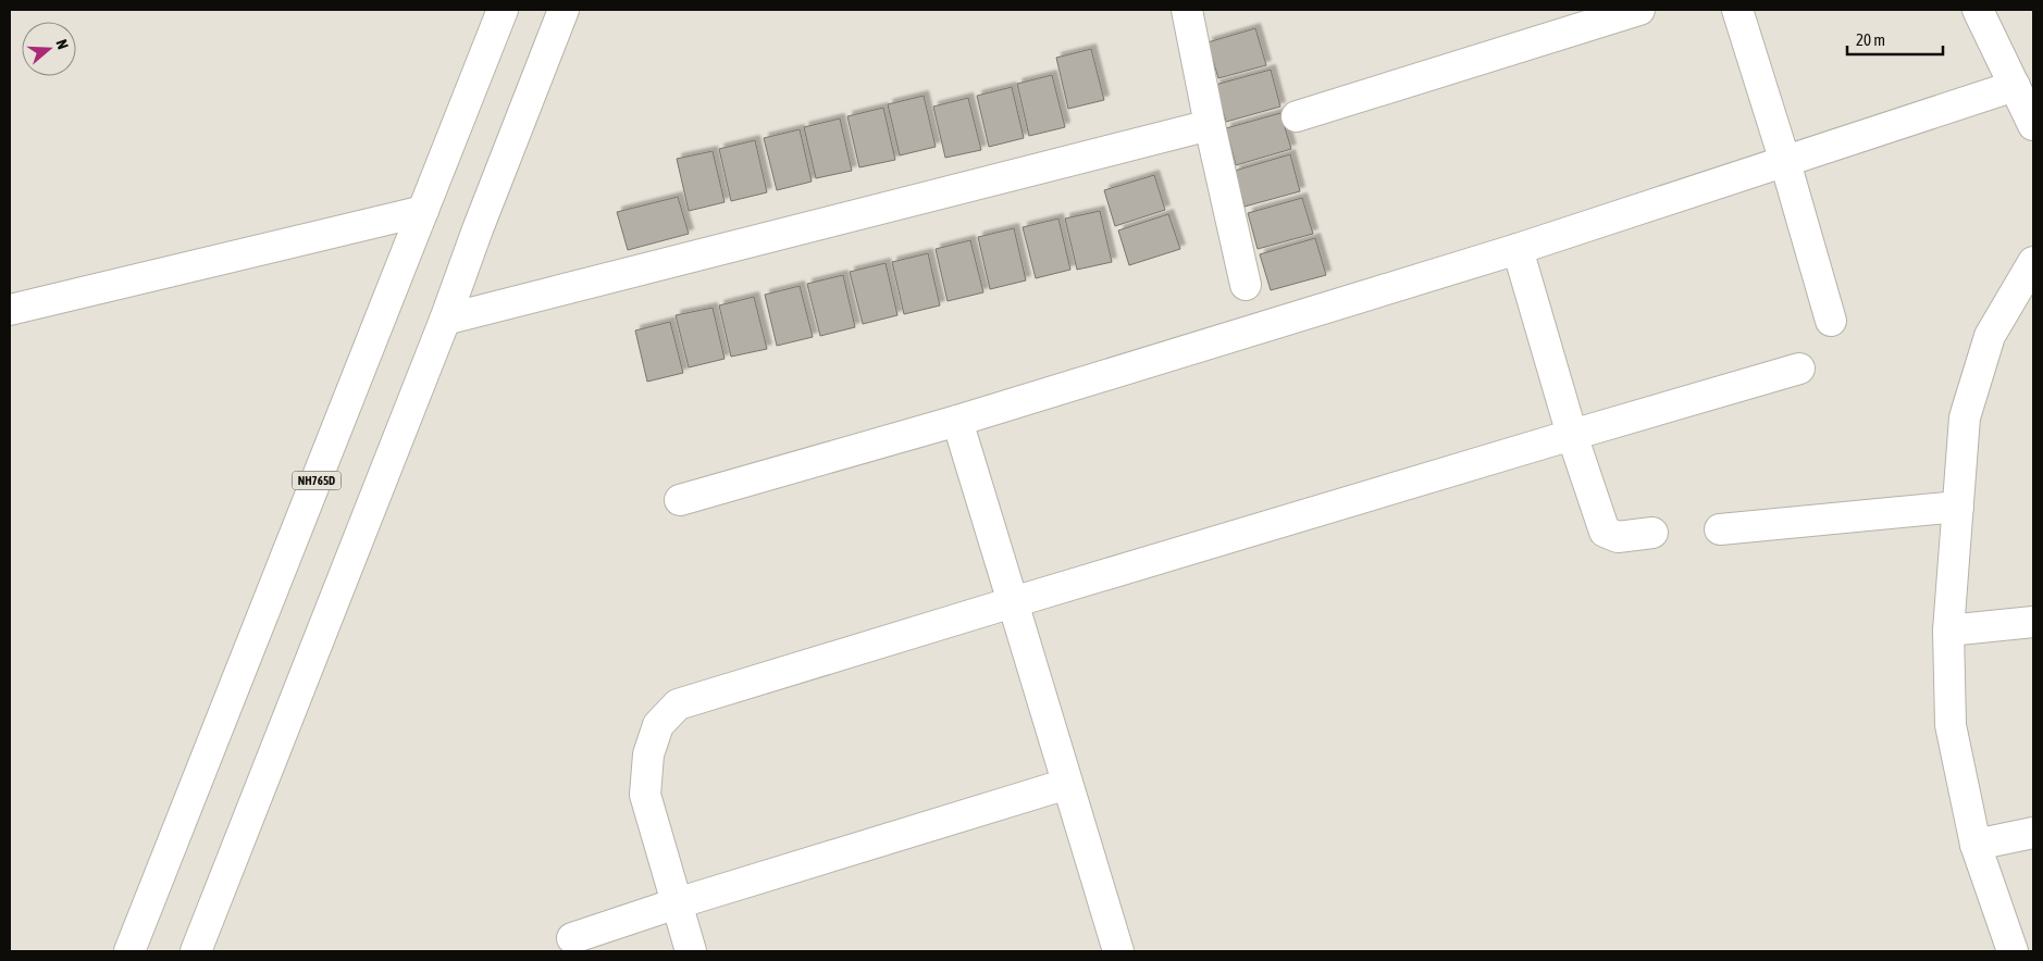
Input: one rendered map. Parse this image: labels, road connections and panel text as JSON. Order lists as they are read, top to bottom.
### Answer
{
  "streets": {
    "main road": ["NH765D"]
  },
  "scale_bar": "20 m",
  "north": "right"
}
